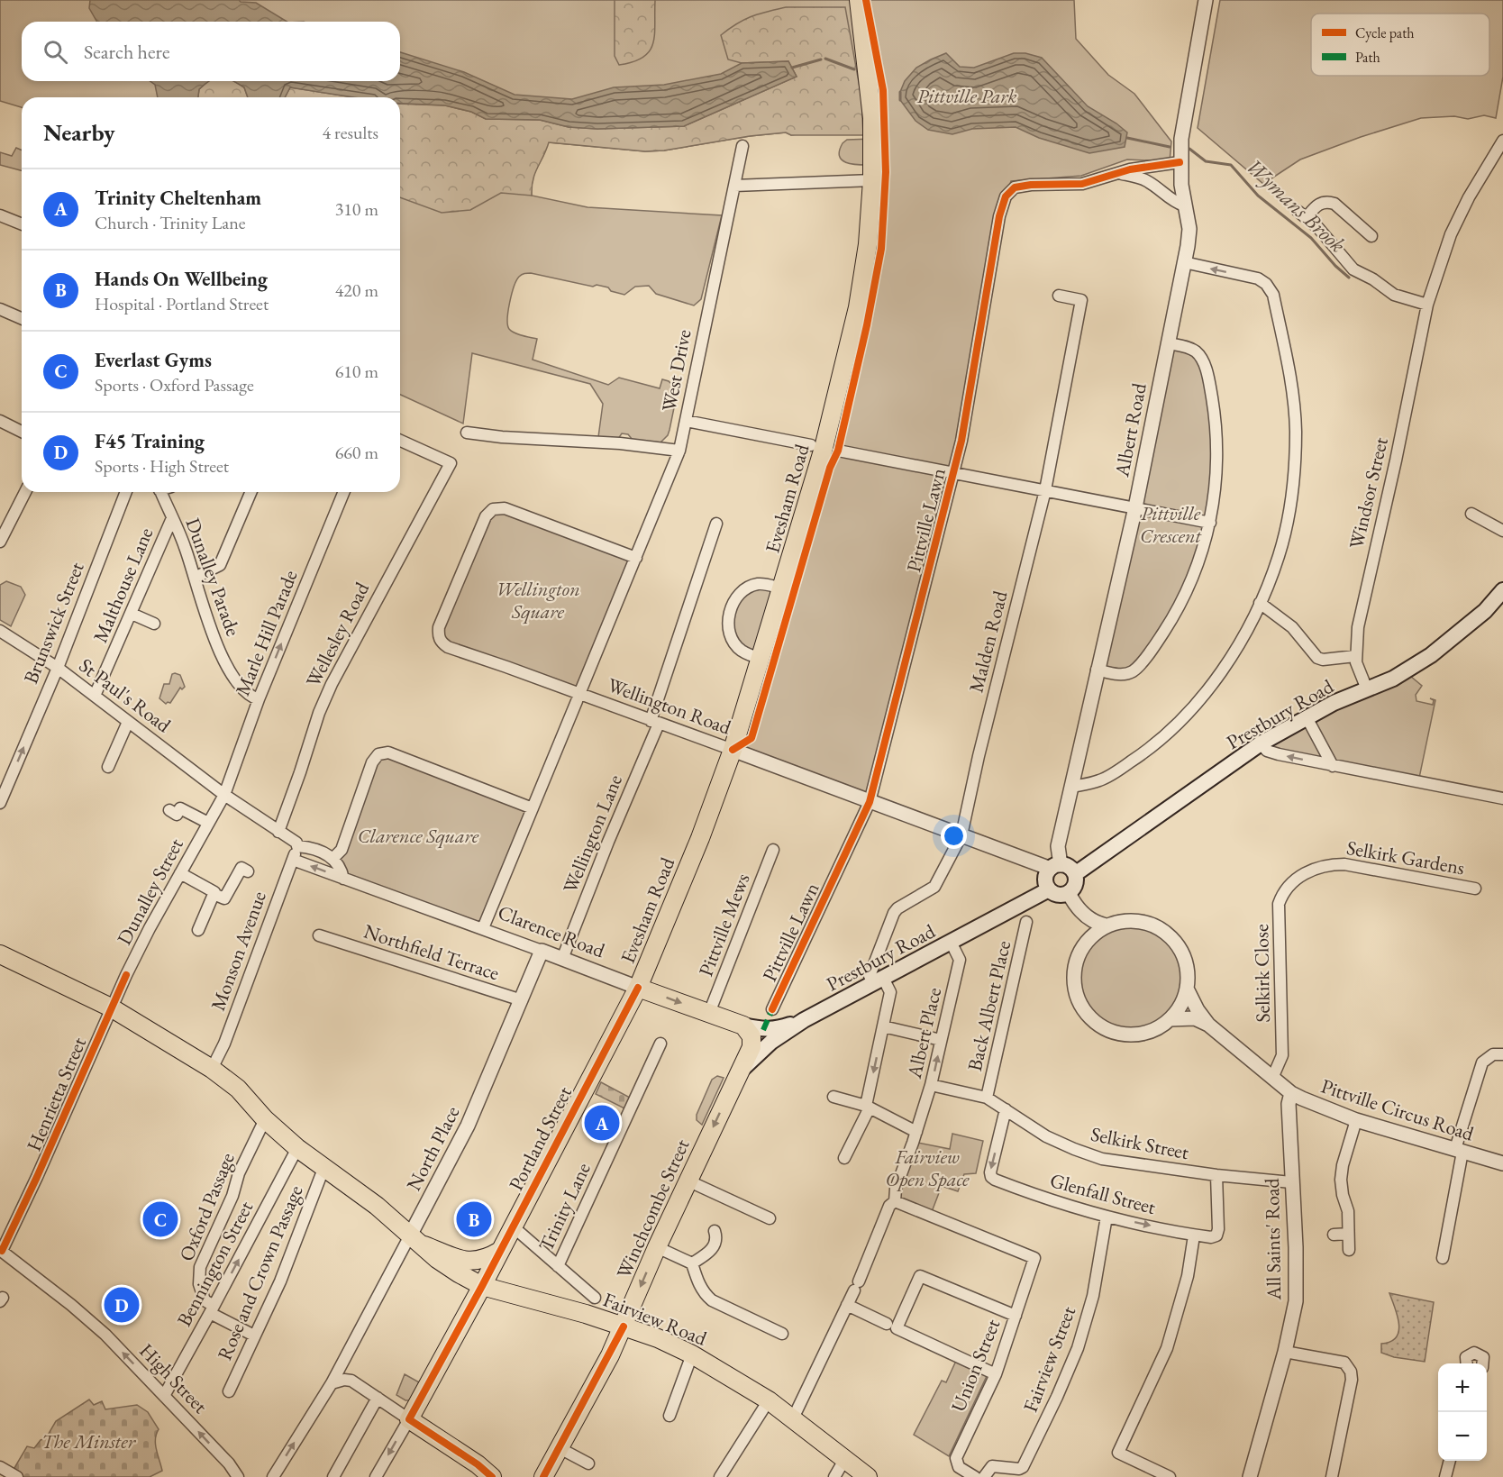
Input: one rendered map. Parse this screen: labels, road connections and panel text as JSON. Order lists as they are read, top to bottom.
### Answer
{
  "streets": {
    "main road": [
      "Evesham Road",
      "Prestbury Road",
      "Clarence Road",
      "Portland Street",
      "Winchcombe Street",
      "Fairview Road"
    ],
    "street": [
      "West Drive",
      "Albert Road",
      "Windsor Street",
      "Pittville Lawn",
      "Dunalley Parade",
      "Malthouse Lane",
      "Brunswick Street",
      "Marle Hill Parade",
      "Wellesley Road",
      "Malden Road",
      "St Paul's Road",
      "Wellington Road",
      "Wellington Lane",
      "Selkirk Gardens",
      "Dunalley Street",
      "Pittville Mews",
      "Monson Avenue",
      "Northfield Terrace",
      "Selkirk Close",
      "Back Albert Place",
      "Albert Place",
      "Henrietta Street",
      "Pittville Circus Road",
      "Selkirk Street",
      "North Place",
      "Glenfall Street",
      "Oxford Passage",
      "Trinity Lane",
      "All Saints' Road",
      "Bennington Street",
      "Rose and Crown Passage",
      "Fairview Street",
      "Union Street",
      "High Street"
    ]
  },
  "crossings": [
    ["Albert Road", "Pittville Lawn"],
    ["Albert Road", "Wellington Road"],
    ["Albert Road", "Prestbury Road"],
    ["Windsor Street", "Prestbury Road"],
    ["Evesham Road", "Wellington Road"],
    ["Evesham Road", "Clarence Road"],
    ["Evesham Road", "Portland Street"],
    ["Pittville Lawn", "Wellington Road"],
    ["Dunalley Parade", "Malthouse Lane"],
    ["Dunalley Parade", "Marle Hill Parade"],
    ["Malthouse Lane", "St Paul's Road"],
    ["Brunswick Street", "St Paul's Road"],
    ["Marle Hill Parade", "St Paul's Road"],
    ["Marle Hill Parade", "Dunalley Street"],
    ["Wellesley Road", "St Paul's Road"],
    ["Malden Road", "Wellington Road"],
    ["Malden Road", "Prestbury Road"],
    ["St Paul's Road", "Dunalley Street"],
    ["St Paul's Road", "Monson Avenue"],
    ["Wellington Road", "Prestbury Road"],
    ["Wellington Road", "Wellington Lane"],
    ["Prestbury Road", "Clarence Road"],
    ["Prestbury Road", "Albert Place"],
    ["Prestbury Road", "Winchcombe Street"],
    ["Wellington Lane", "Clarence Road"],
    ["Selkirk Gardens", "Selkirk Close"],
    ["Dunalley Street", "Henrietta Street"],
    ["Dunalley Street", "Fairview Road"],
    ["Pittville Mews", "Clarence Road"],
    ["Clarence Road", "Monson Avenue"],
    ["Clarence Road", "Portland Street"],
    ["Clarence Road", "North Place"],
    ["Monson Avenue", "Fairview Road"],
    ["Northfield Terrace", "North Place"],
    ["Selkirk Close", "Pittville Circus Road"],
    ["Back Albert Place", "Selkirk Street"],
    ["Albert Place", "Selkirk Street"],
    ["Albert Place", "Fairview Road"],
    ["Albert Place", "Union Street"],
    ["Henrietta Street", "Fairview Road"],
    ["Henrietta Street", "High Street"],
    ["Pittville Circus Road", "All Saints' Road"],
    ["Portland Street", "Fairview Road"],
    ["Selkirk Street", "Glenfall Street"],
    ["Selkirk Street", "All Saints' Road"],
    ["North Place", "Fairview Road"],
    ["Glenfall Street", "Fairview Street"],
    ["Oxford Passage", "Bennington Street"],
    ["Oxford Passage", "Fairview Road"],
    ["Winchcombe Street", "Fairview Road"],
    ["Bennington Street", "Fairview Road"],
    ["Bennington Street", "High Street"],
    ["Rose and Crown Passage", "Fairview Road"]
  ],
  "one_way": [
    "Glenfall Street",
    "Winchcombe Street",
    "Bennington Street",
    "High Street"
  ],
  "water": ["Wymans Brook"],
  "parks": [
    "Pittville Park",
    "Pittville Crescent",
    "Wellington Square",
    "Clarence Square",
    "Fairview Open Space",
    "The Minster"
  ],
  "legend": ["Cycle path", "Path"],
  "page": {
    "search": "Search here",
    "heading": ["Nearby", "4 results"],
    "list": [
      {
        "mark": "A",
        "name": "Trinity Cheltenham",
        "note": "Church · Trinity Lane",
        "value": "310 m"
      },
      {
        "mark": "B",
        "name": "Hands On Wellbeing",
        "note": "Hospital · Portland Street",
        "value": "420 m"
      },
      {
        "mark": "C",
        "name": "Everlast Gyms",
        "note": "Sports · Oxford Passage",
        "value": "610 m"
      },
      {
        "mark": "D",
        "name": "F45 Training",
        "note": "Sports · High Street",
        "value": "660 m"
      }
    ],
    "pins": [
      "A",
      "B",
      "C",
      "D"
    ],
    "map_buttons": ["+", "−"]
  }
}
